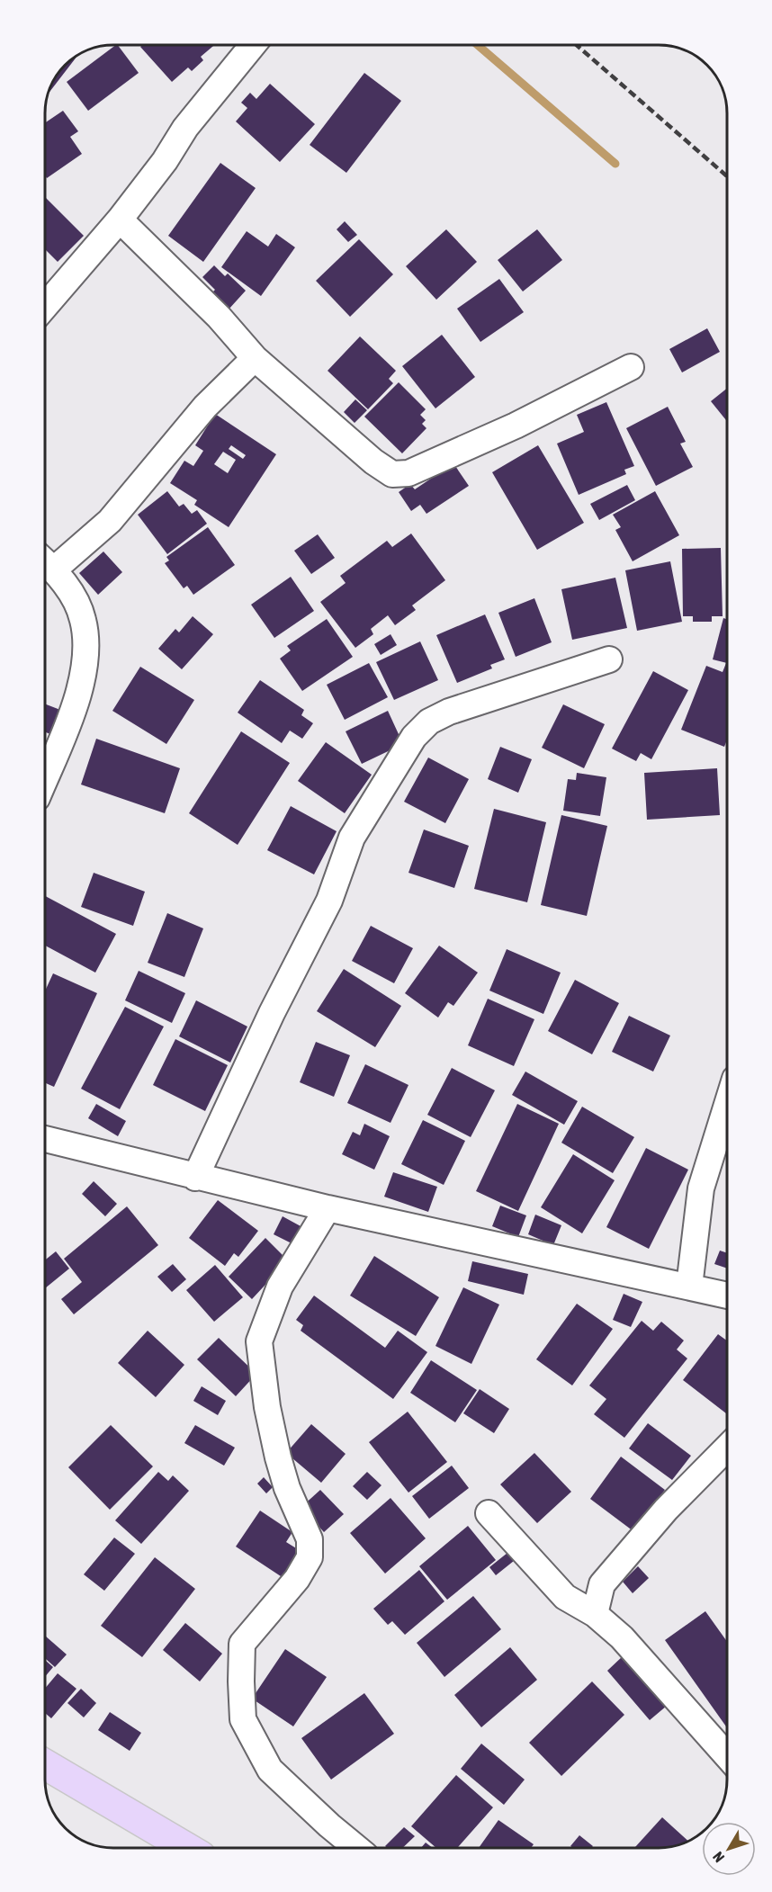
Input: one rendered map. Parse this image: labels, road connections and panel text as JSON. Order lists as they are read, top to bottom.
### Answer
{
  "north": "bottom left"
}
